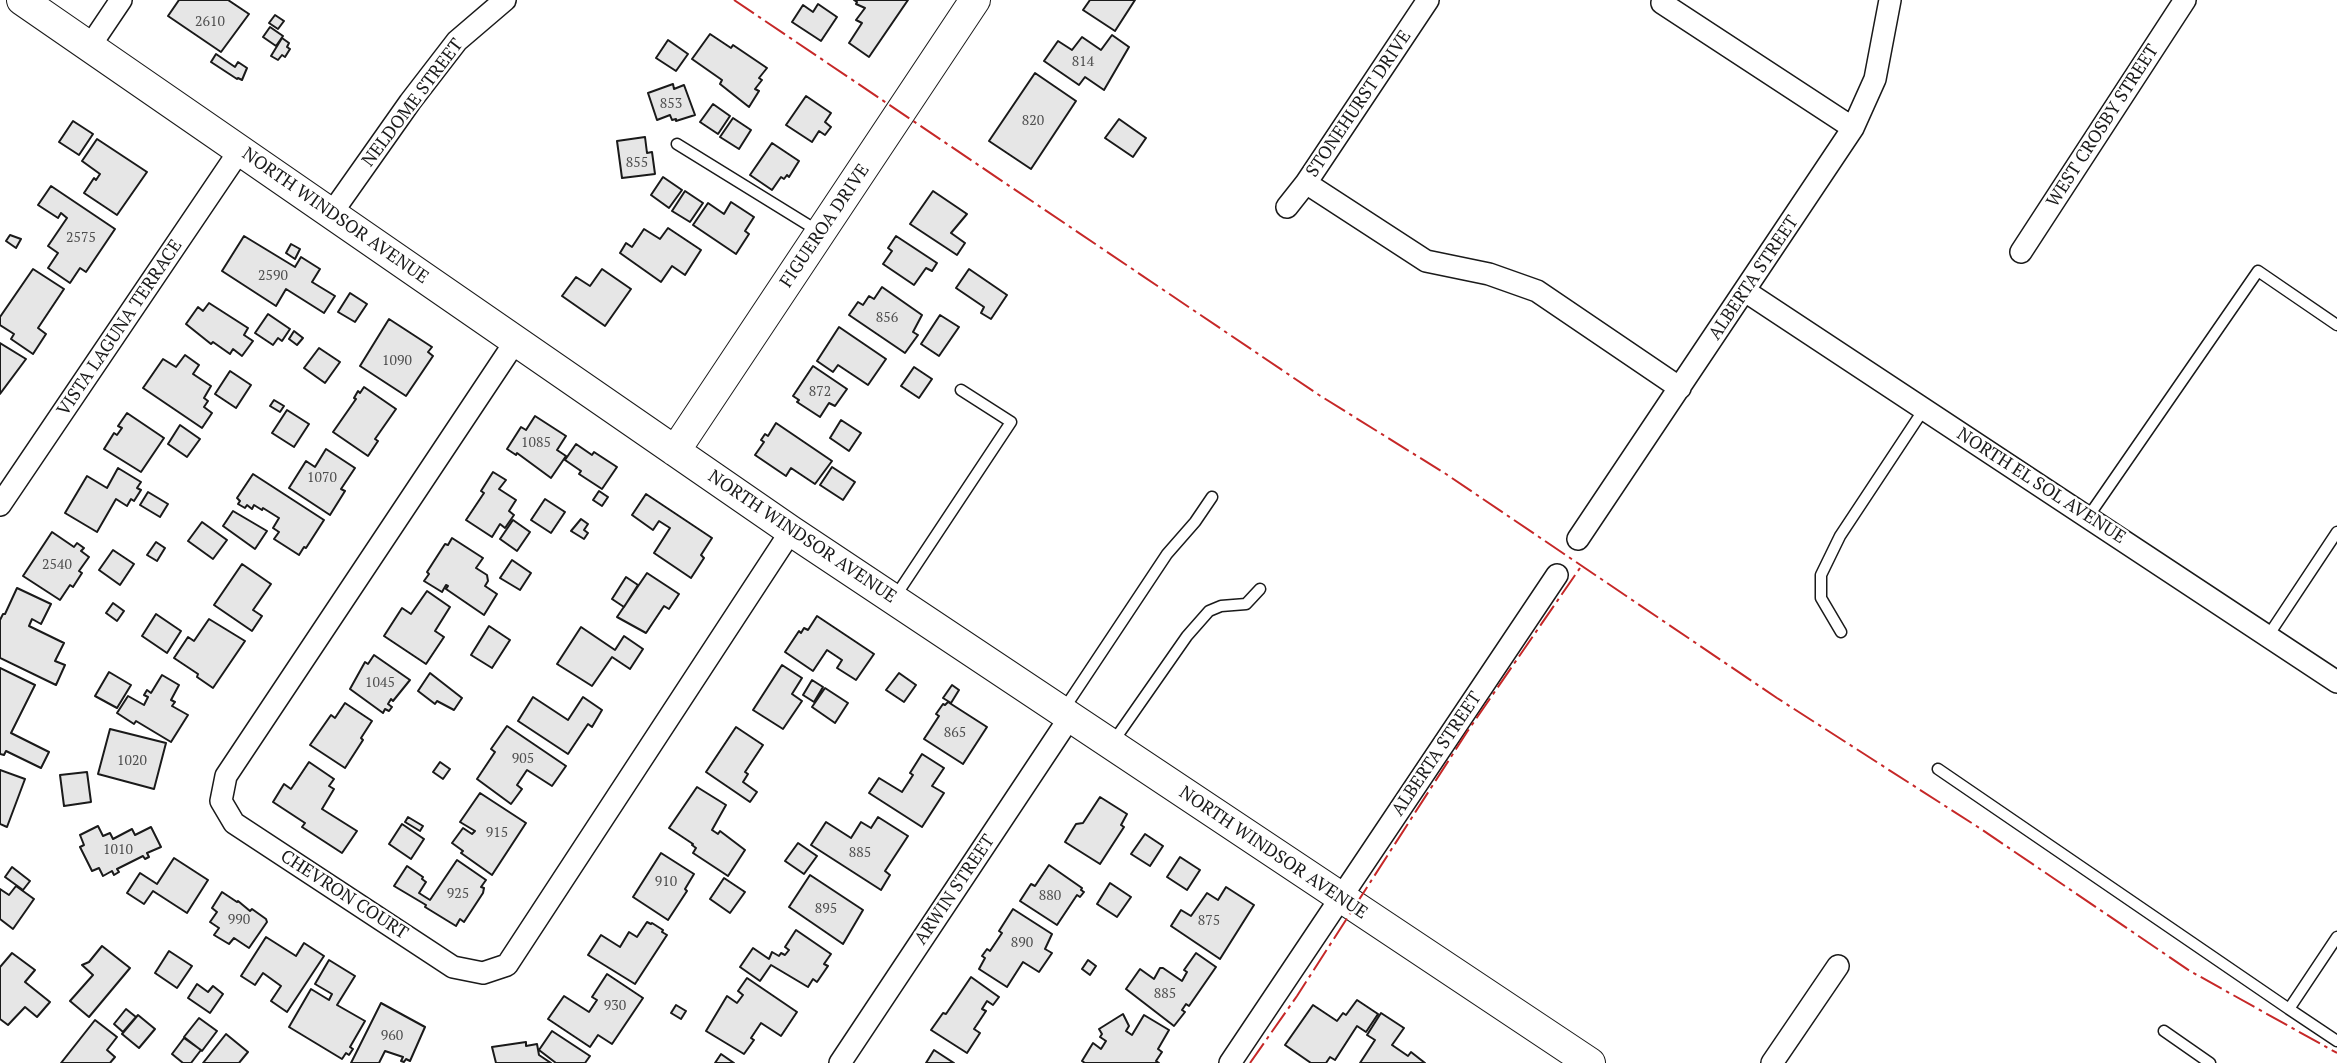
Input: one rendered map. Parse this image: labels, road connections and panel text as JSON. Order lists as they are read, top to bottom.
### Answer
{
  "streets": {
    "street": [
      "NELDOME STREET",
      "STONEHURST DRIVE",
      "WEST CROSBY STREET",
      "NORTH WINDSOR AVENUE",
      "FIGUEROA DRIVE",
      "ALBERTA STREET",
      "VISTA LAGUNA TERRACE",
      "NORTH EL SOL AVENUE",
      "ARWIN STREET",
      "CHEVRON COURT"
    ]
  },
  "crossings": [
    ["NELDOME STREET", "NORTH WINDSOR AVENUE"],
    ["NORTH WINDSOR AVENUE", "FIGUEROA DRIVE"],
    ["NORTH WINDSOR AVENUE", "ALBERTA STREET"],
    ["NORTH WINDSOR AVENUE", "VISTA LAGUNA TERRACE"],
    ["NORTH WINDSOR AVENUE", "ARWIN STREET"],
    ["NORTH WINDSOR AVENUE", "CHEVRON COURT"],
    ["ALBERTA STREET", "NORTH EL SOL AVENUE"]
  ],
  "house_numbers": [
    "2610",
    "814",
    "853",
    "820",
    "855",
    "2575",
    "2590",
    "856",
    "1090",
    "872",
    "1085",
    "1070",
    "2540",
    "1045",
    "865",
    "905",
    "1020",
    "915",
    "1010",
    "885",
    "910",
    "925",
    "880",
    "895",
    "990",
    "875",
    "890",
    "885",
    "930",
    "960"
  ]
}
